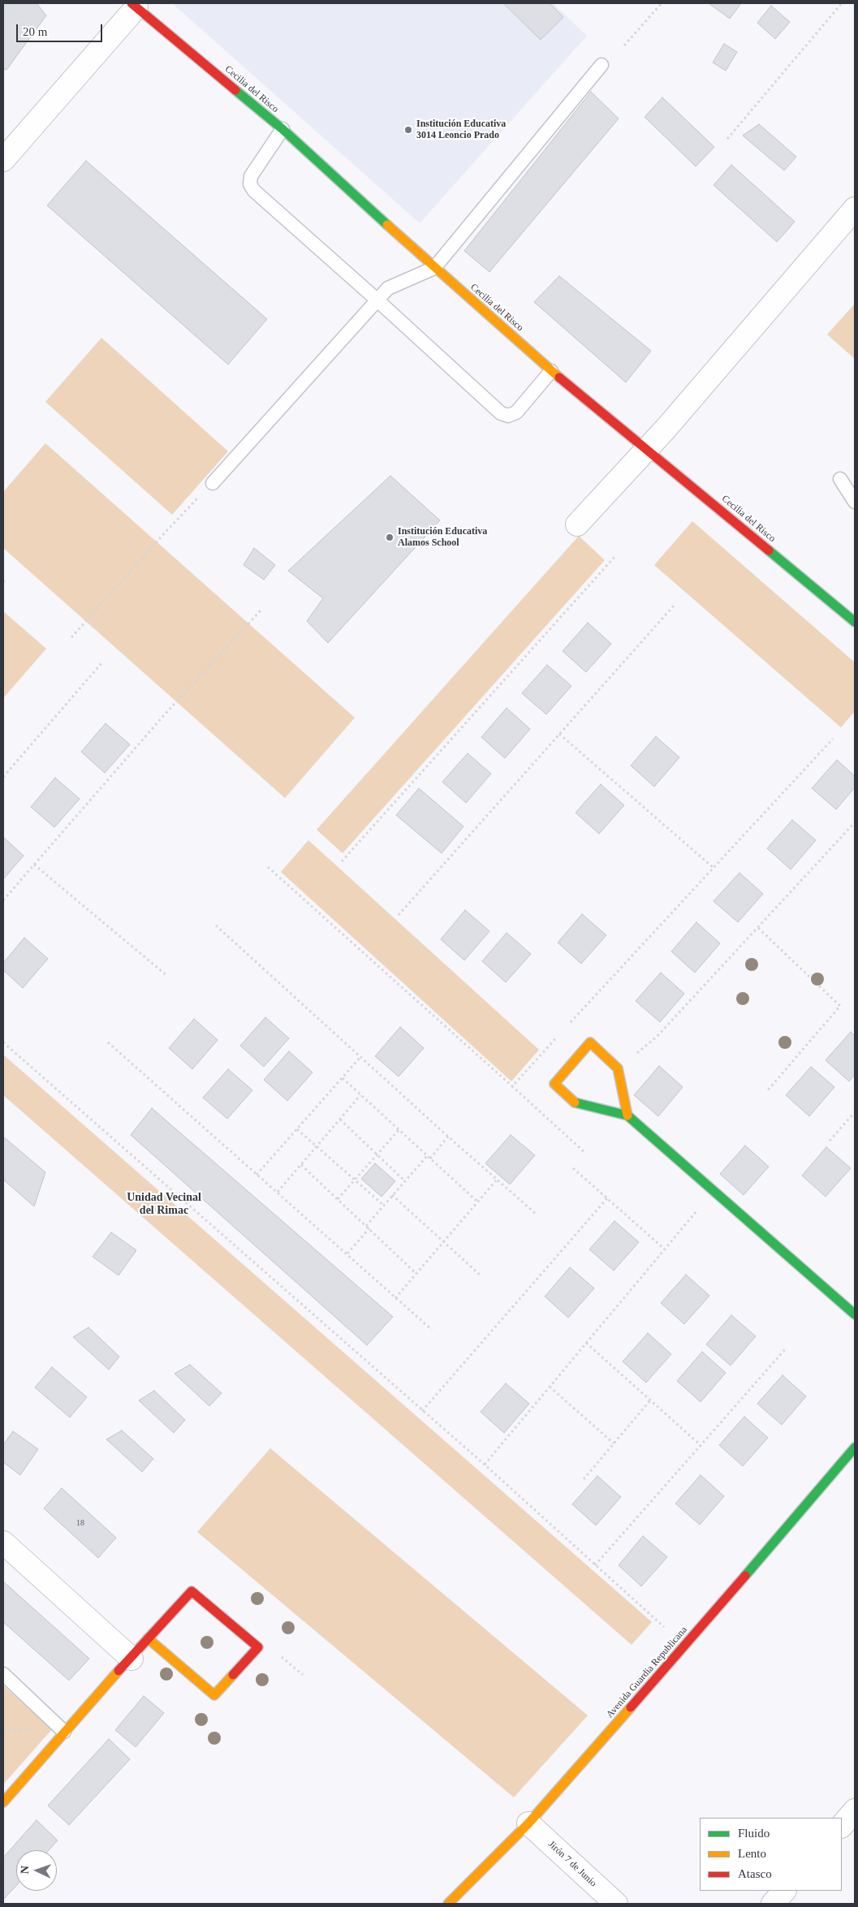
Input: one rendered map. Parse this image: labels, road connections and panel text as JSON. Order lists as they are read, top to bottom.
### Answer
{
  "streets": {
    "street": ["Cecilia del Risco", "Avenida Guardia Republicana", "Jirón 7 de Junio"]
  },
  "crossings": [
    ["Avenida Guardia Republicana", "Jirón 7 de Junio"]
  ],
  "districts": ["Unidad Vecinal del Rimac"],
  "places": ["Institución Educativa 3014 Leoncio Prado", "Institución Educativa Alamos School"],
  "house_numbers": ["18"],
  "legend": ["Fluido", "Lento", "Atasco"],
  "scale_bar": "20 m",
  "north": "left"
}
